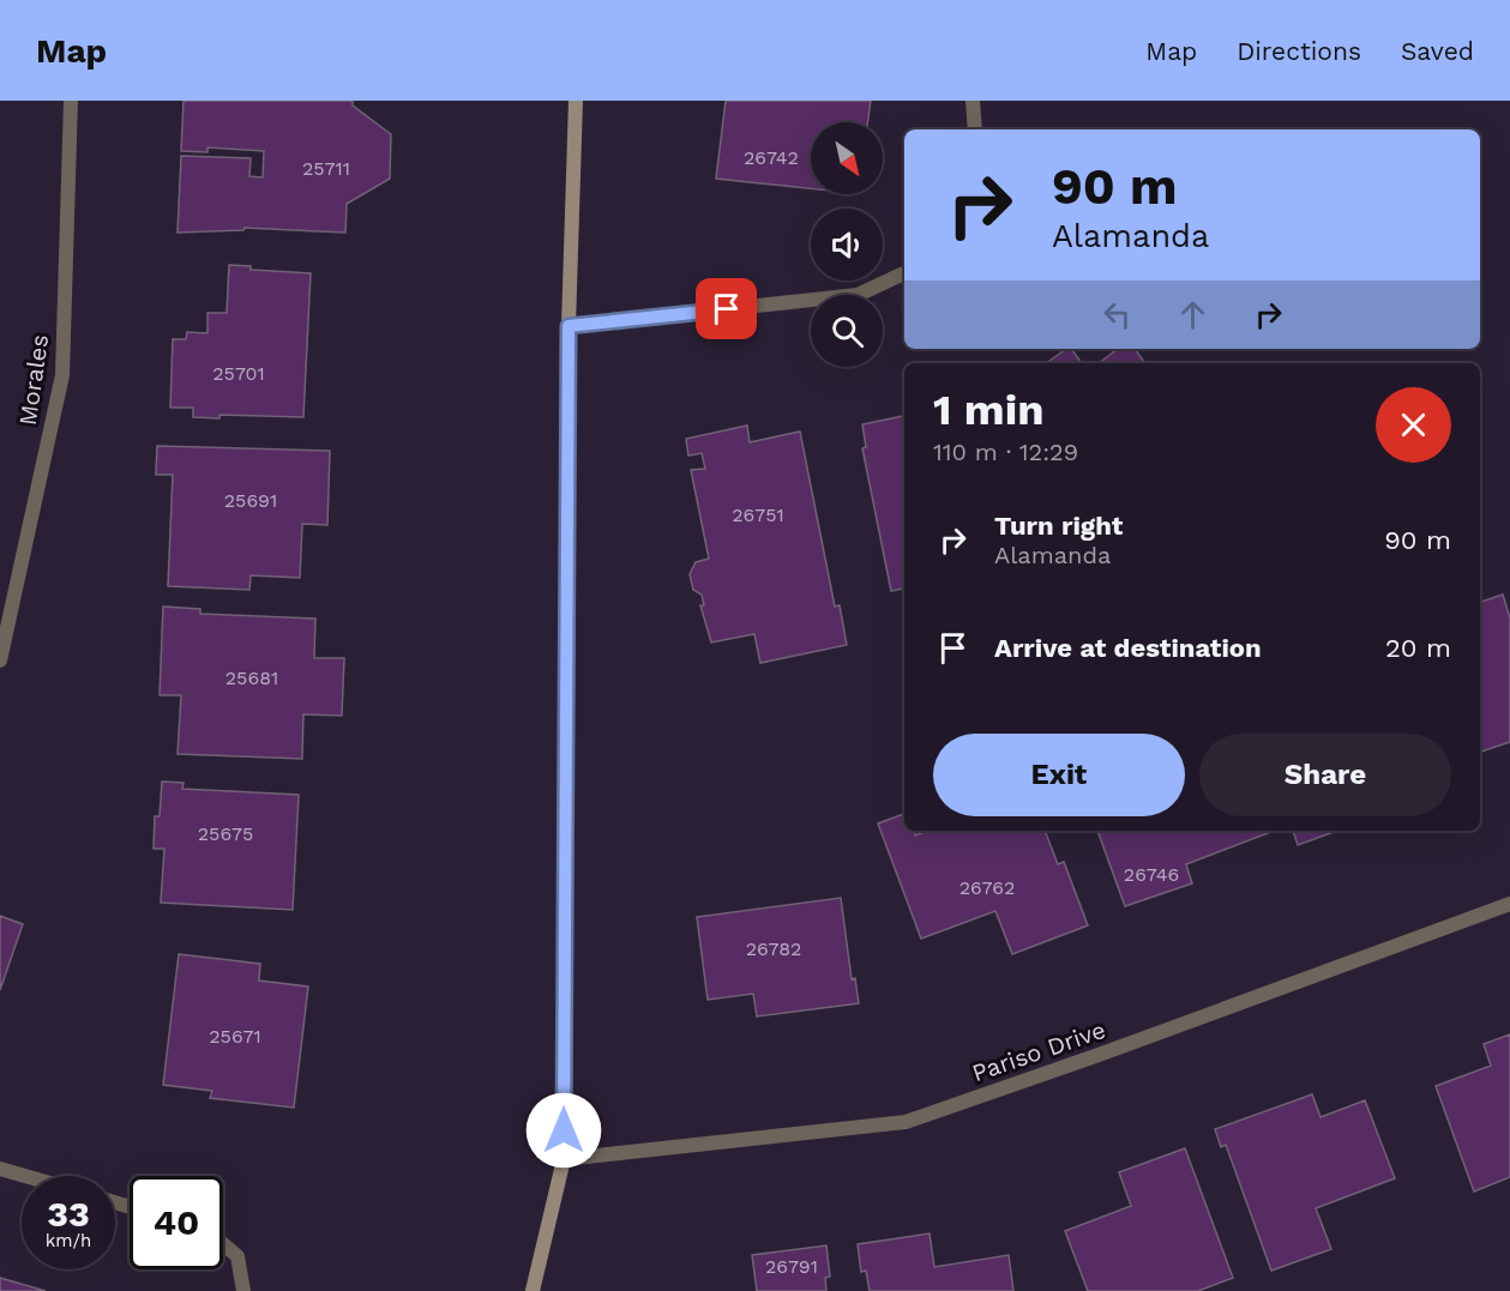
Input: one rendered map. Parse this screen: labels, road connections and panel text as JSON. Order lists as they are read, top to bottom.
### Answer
{
  "streets": {
    "street": ["Morales", "Pariso Drive"]
  },
  "house_numbers": [
    "26742",
    "25711",
    "25701",
    "25691",
    "26751",
    "25681",
    "25675",
    "26746",
    "26762",
    "26782",
    "25671",
    "26791"
  ],
  "north": "bottom right",
  "page": {
    "header": "Map",
    "nav": ["Map", "Directions", "Saved"],
    "turn": ["90 m", "Alamanda"],
    "heading": ["1 min", "110 m · 12:29"],
    "list": [
      {
        "name": "Turn right",
        "note": "Alamanda",
        "value": "90 m"
      },
      {
        "name": "Arrive at destination",
        "value": "20 m"
      }
    ],
    "buttons": ["Exit", "Share"],
    "speed": "33 km/h",
    "limit": "40"
  }
}
